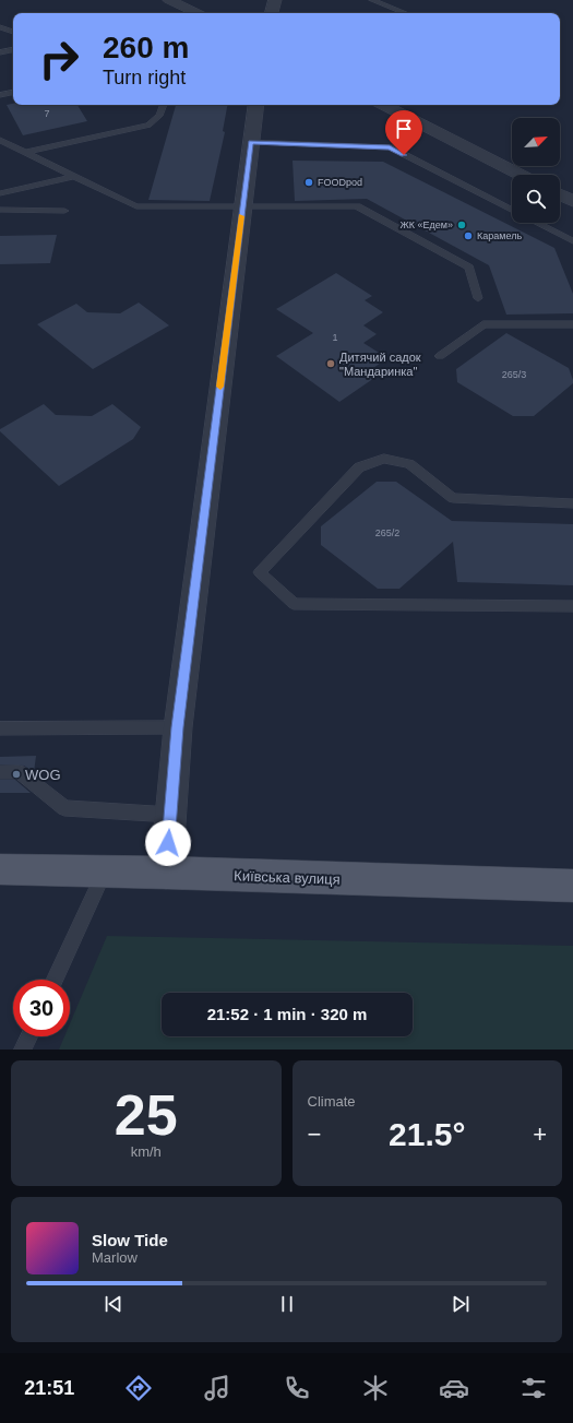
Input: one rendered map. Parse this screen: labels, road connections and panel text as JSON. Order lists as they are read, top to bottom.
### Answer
{
  "streets": {
    "main road": ["Київська вулиця"]
  },
  "places": [
    "FOODpod",
    "ЖК «Едем»",
    "Карамель",
    "Дитячий садок \"Мандаринка\"",
    "WOG"
  ],
  "house_numbers": [
    "7",
    "1",
    "265/3",
    "265/2"
  ],
  "north": "top right",
  "page": {
    "turn": ["260 m", "Turn right"],
    "limit": "30",
    "trip": "21:52 · 1 min · 320 m",
    "tile": [
      ["25", "km/h"],
      "Climate"
    ],
    "heat": ["−", "21.5°", "+"],
    "song": ["Slow Tide", "Marlow"],
    "tabs": "21:51"
  }
}
